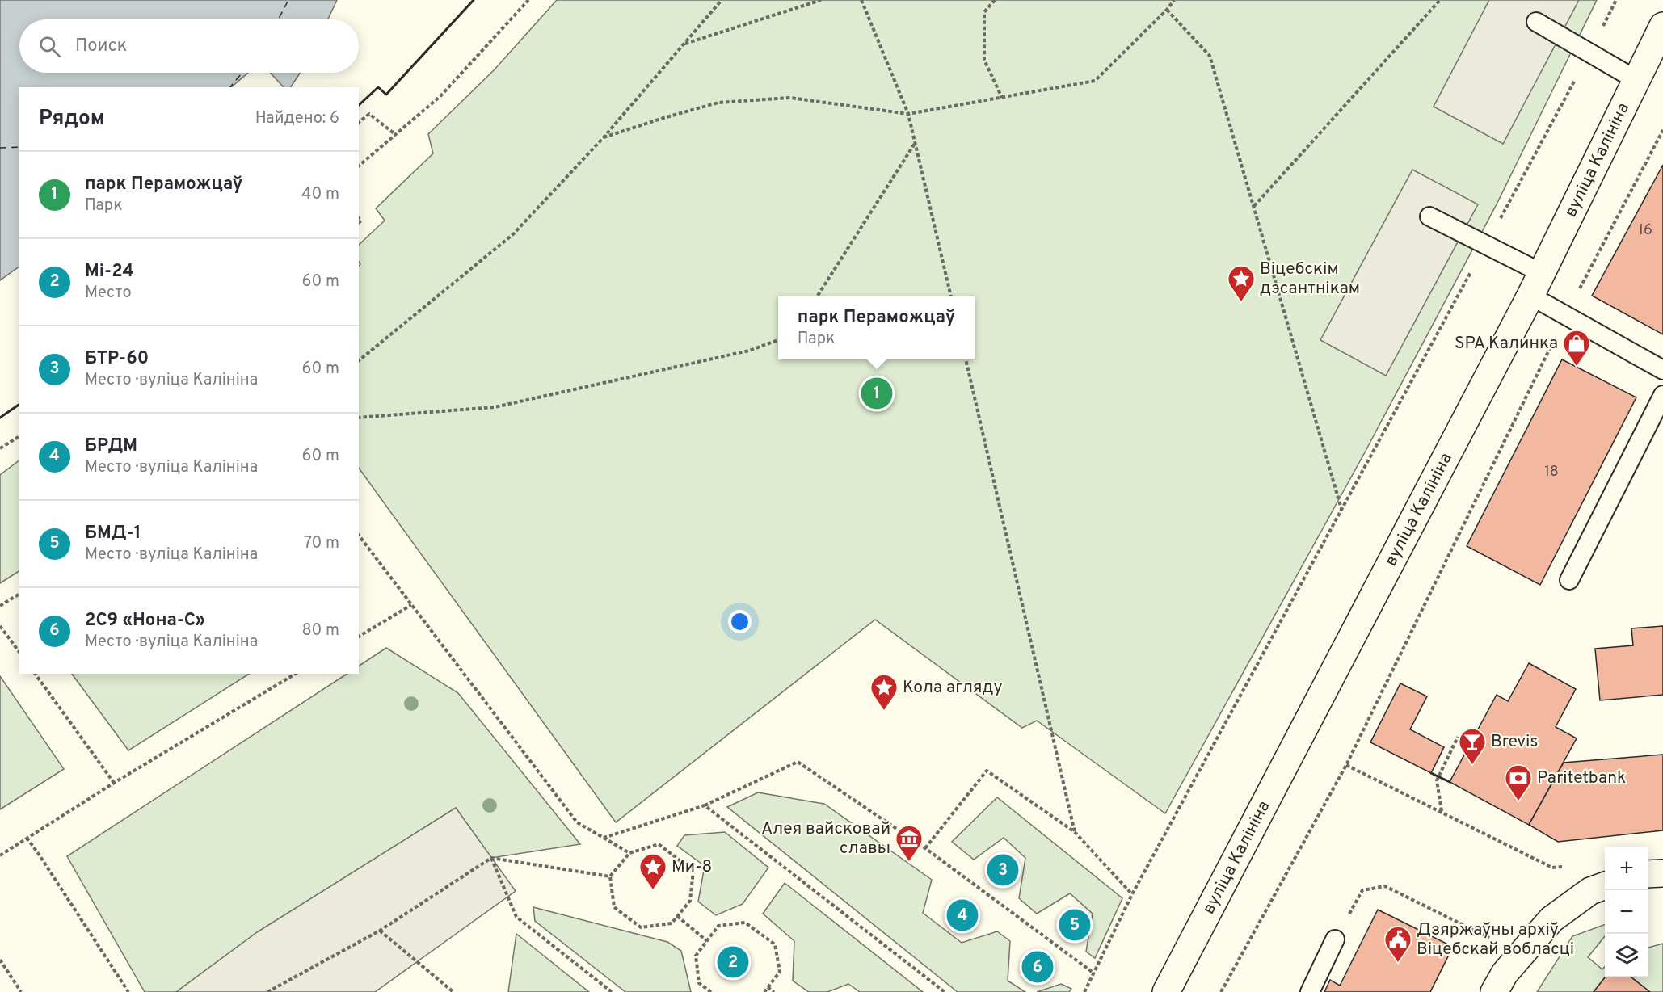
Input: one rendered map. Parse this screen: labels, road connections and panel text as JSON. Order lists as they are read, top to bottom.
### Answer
{
  "streets": {
    "street": ["вуліца Калініна"]
  },
  "places": {
    "place": ["Віцебскім дэсантнікам", "Кола агляду", "Ми-8"],
    "shop": ["SPA Калинка"],
    "bar": ["Brevis"],
    "bank": ["Paritetbank"],
    "museum": ["Алея вайсковай славы"],
    "public building": ["Дзяржаўны архіў Віцебскай вобласці"]
  },
  "house_numbers": ["16", "18"],
  "page": {
    "search": "Поиск",
    "heading": ["Рядом", "Найдено: 6"],
    "list": [
      {
        "mark": "1",
        "name": "парк Пераможцаў",
        "note": "Парк",
        "value": "40 m"
      },
      {
        "mark": "2",
        "name": "Мі-24",
        "note": "Место",
        "value": "60 m"
      },
      {
        "mark": "3",
        "name": "БТР-60",
        "note": "Место · вуліца Калініна",
        "value": "60 m"
      },
      {
        "mark": "4",
        "name": "БРДМ",
        "note": "Место · вуліца Калініна",
        "value": "60 m"
      },
      {
        "mark": "5",
        "name": "БМД-1",
        "note": "Место · вуліца Калініна",
        "value": "70 m"
      },
      {
        "mark": "6",
        "name": "2С9 «Нона-С»",
        "note": "Место · вуліца Калініна",
        "value": "80 m"
      }
    ],
    "popup": ["парк Пераможцаў", "Парк"],
    "pins": [
      "1",
      "3",
      "4",
      "5",
      "2",
      "6"
    ],
    "map_buttons": ["+", "−"]
  }
}
